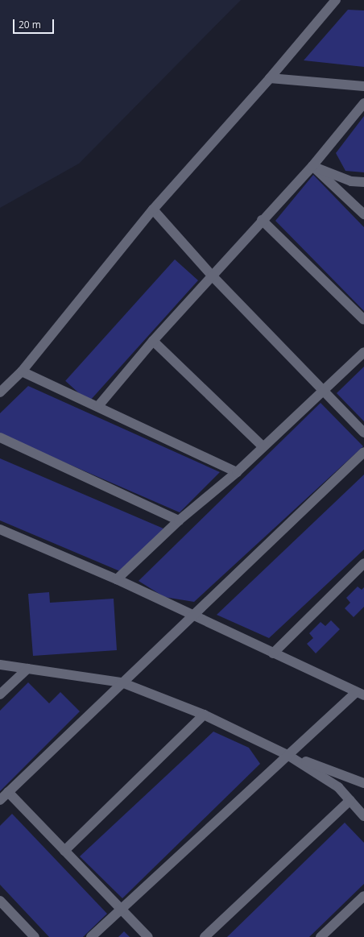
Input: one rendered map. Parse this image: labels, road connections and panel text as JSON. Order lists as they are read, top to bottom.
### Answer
{
  "scale_bar": "20 m"
}
